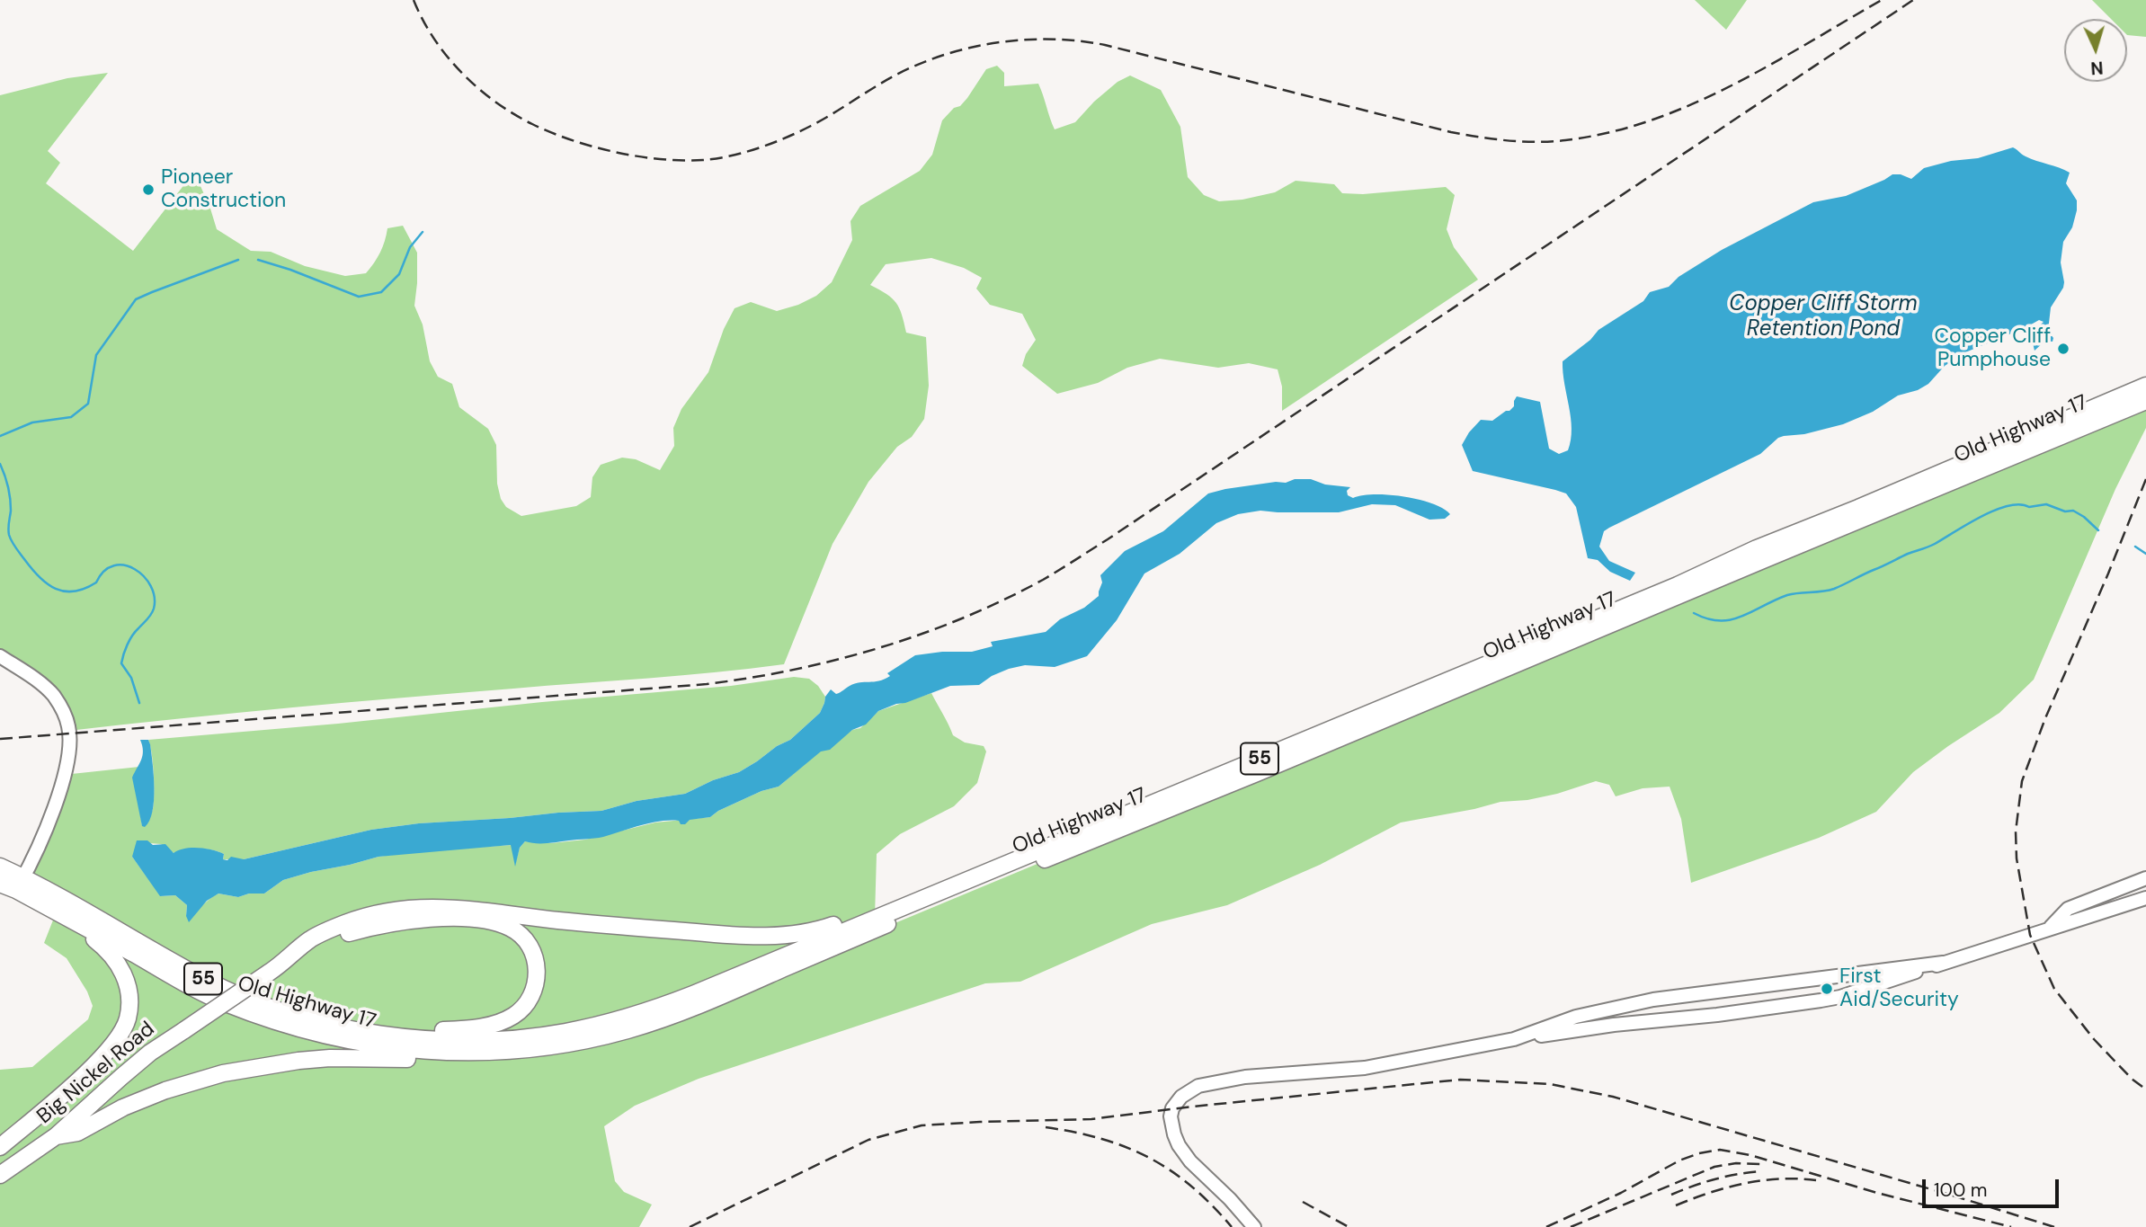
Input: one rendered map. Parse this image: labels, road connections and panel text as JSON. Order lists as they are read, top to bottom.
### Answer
{
  "streets": {
    "main road": ["Old Highway 17", "55", "Big Nickel Road"]
  },
  "crossings": [
    ["Old Highway 17", "55"]
  ],
  "water": ["Copper Cliff Storm Retention Pond"],
  "places": ["Pioneer Construction", "Copper Cliff Pumphouse", "First Aid/Security"],
  "scale_bar": "100 m",
  "north": "bottom"
}
